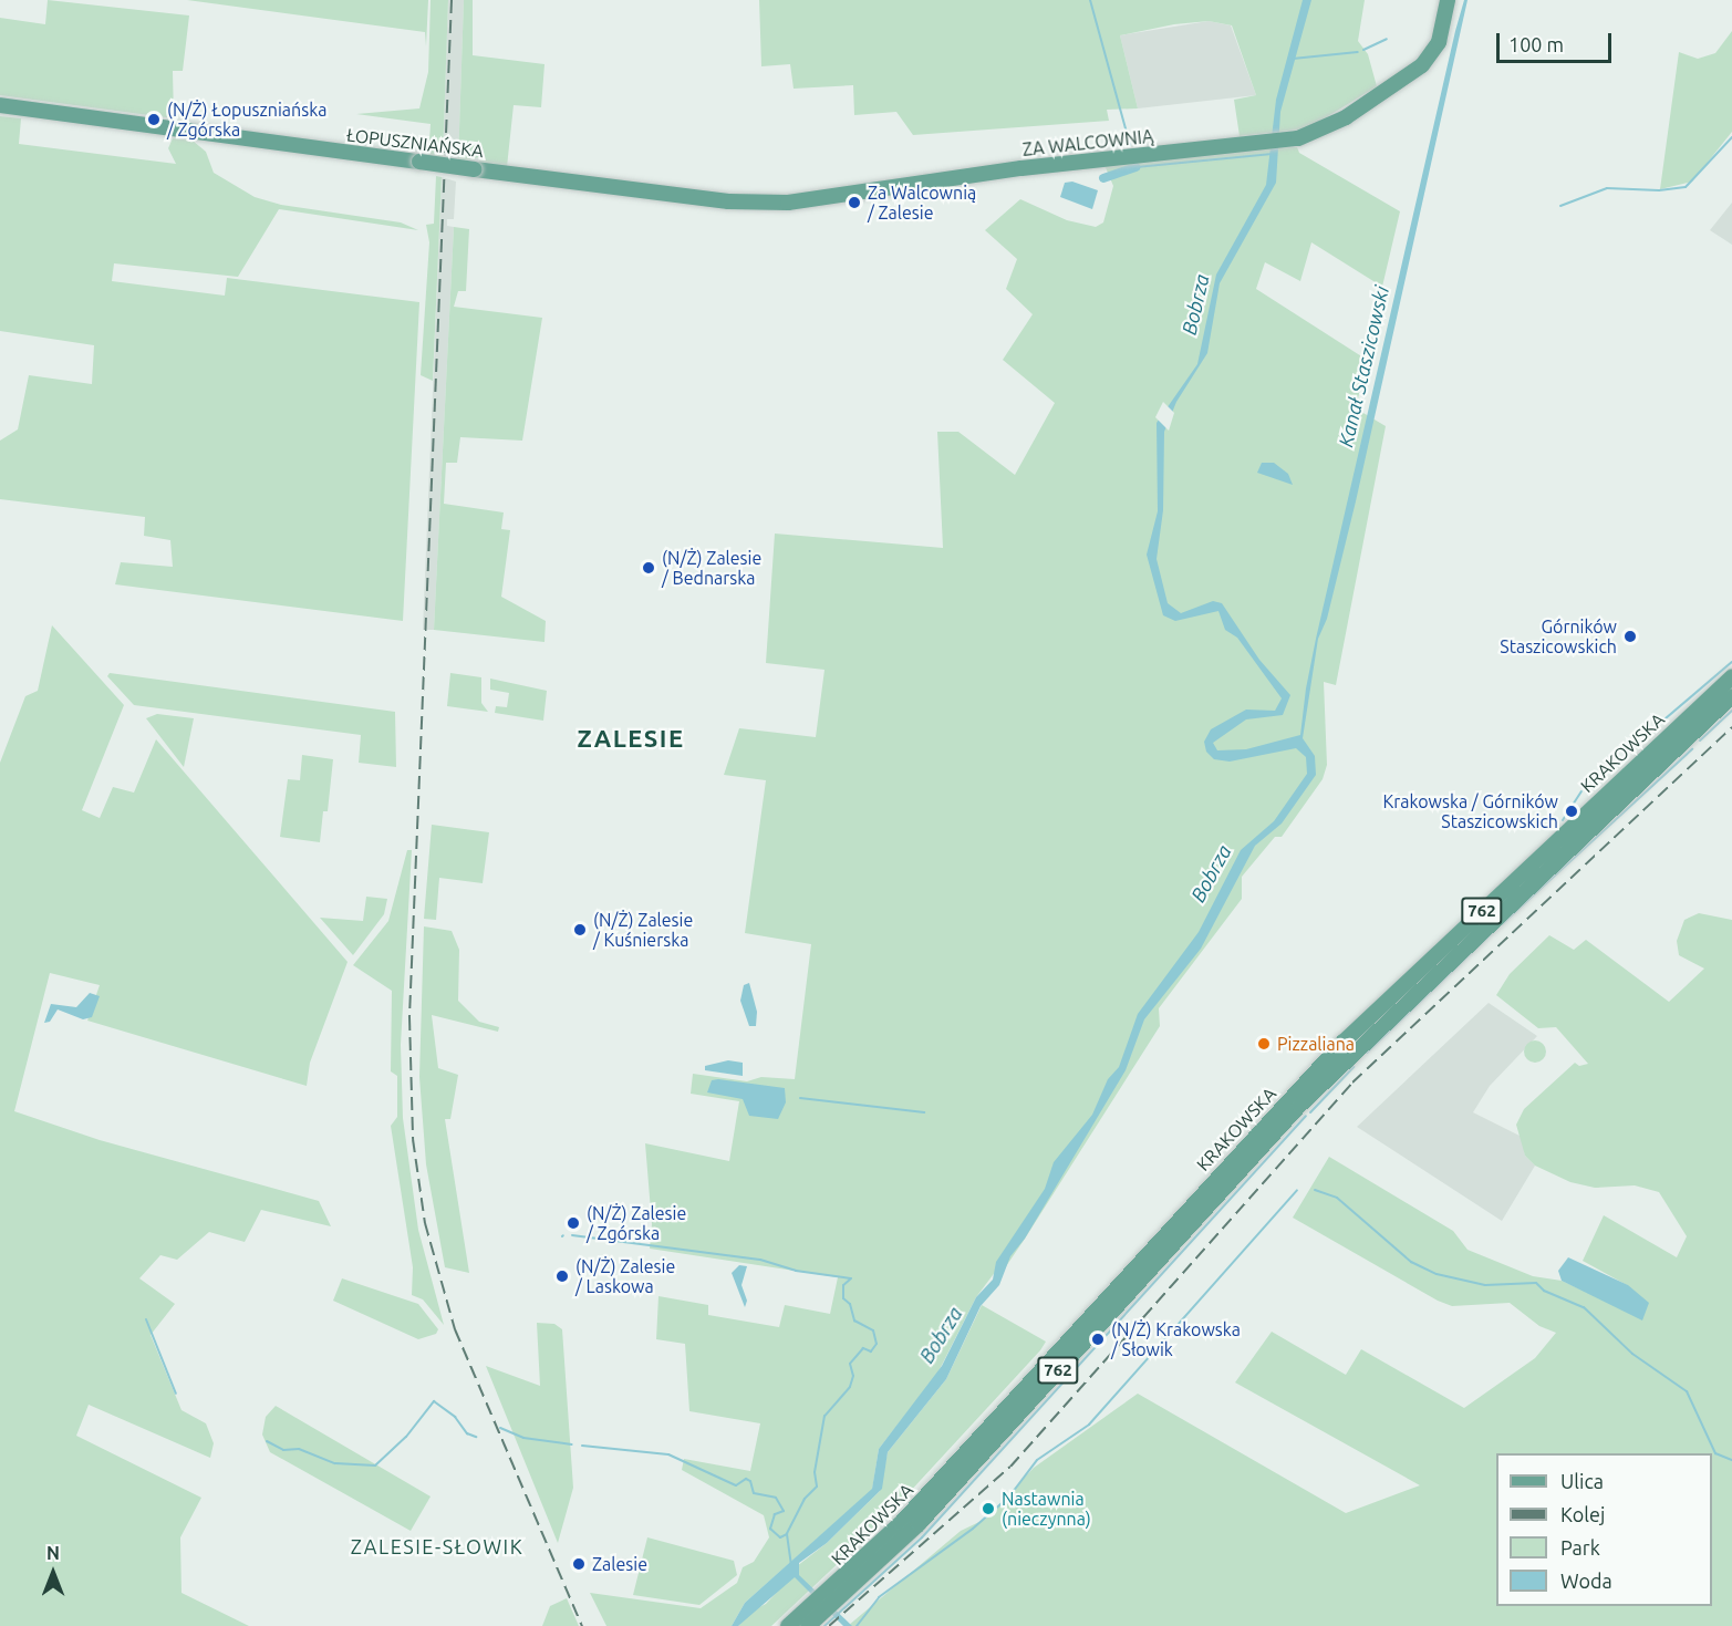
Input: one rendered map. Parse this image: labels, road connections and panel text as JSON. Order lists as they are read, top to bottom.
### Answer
{
  "streets": {
    "main road": [
      "ŁOPUSZNIAŃSKA",
      "ZA WALCOWNIĄ",
      "KRAKOWSKA",
      "762"
    ]
  },
  "crossings": [
    ["ŁOPUSZNIAŃSKA", "ZA WALCOWNIĄ"]
  ],
  "districts": ["ZALESIE", "ZALESIE-SŁOWIK"],
  "water": ["Bobrza", "Kanał Staszicowski"],
  "places": [
    "(N/Ż) Łopuszniańska / Zgórska",
    "Za Walcownią / Zalesie",
    "(N/Ż) Zalesie / Bednarska",
    "Górników Staszicowskich",
    "Krakowska / Górników Staszicowskich",
    "(N/Ż) Zalesie / Kuśnierska",
    "Pizzaliana",
    "(N/Ż) Zalesie / Zgórska",
    "(N/Ż) Zalesie / Laskowa",
    "(N/Ż) Krakowska / Słowik",
    "Nastawnia (nieczynna)",
    "Zalesie"
  ],
  "legend": [
    "Ulica",
    "Kolej",
    "Park",
    "Woda"
  ],
  "scale_bar": "100 m",
  "north": "top"
}
